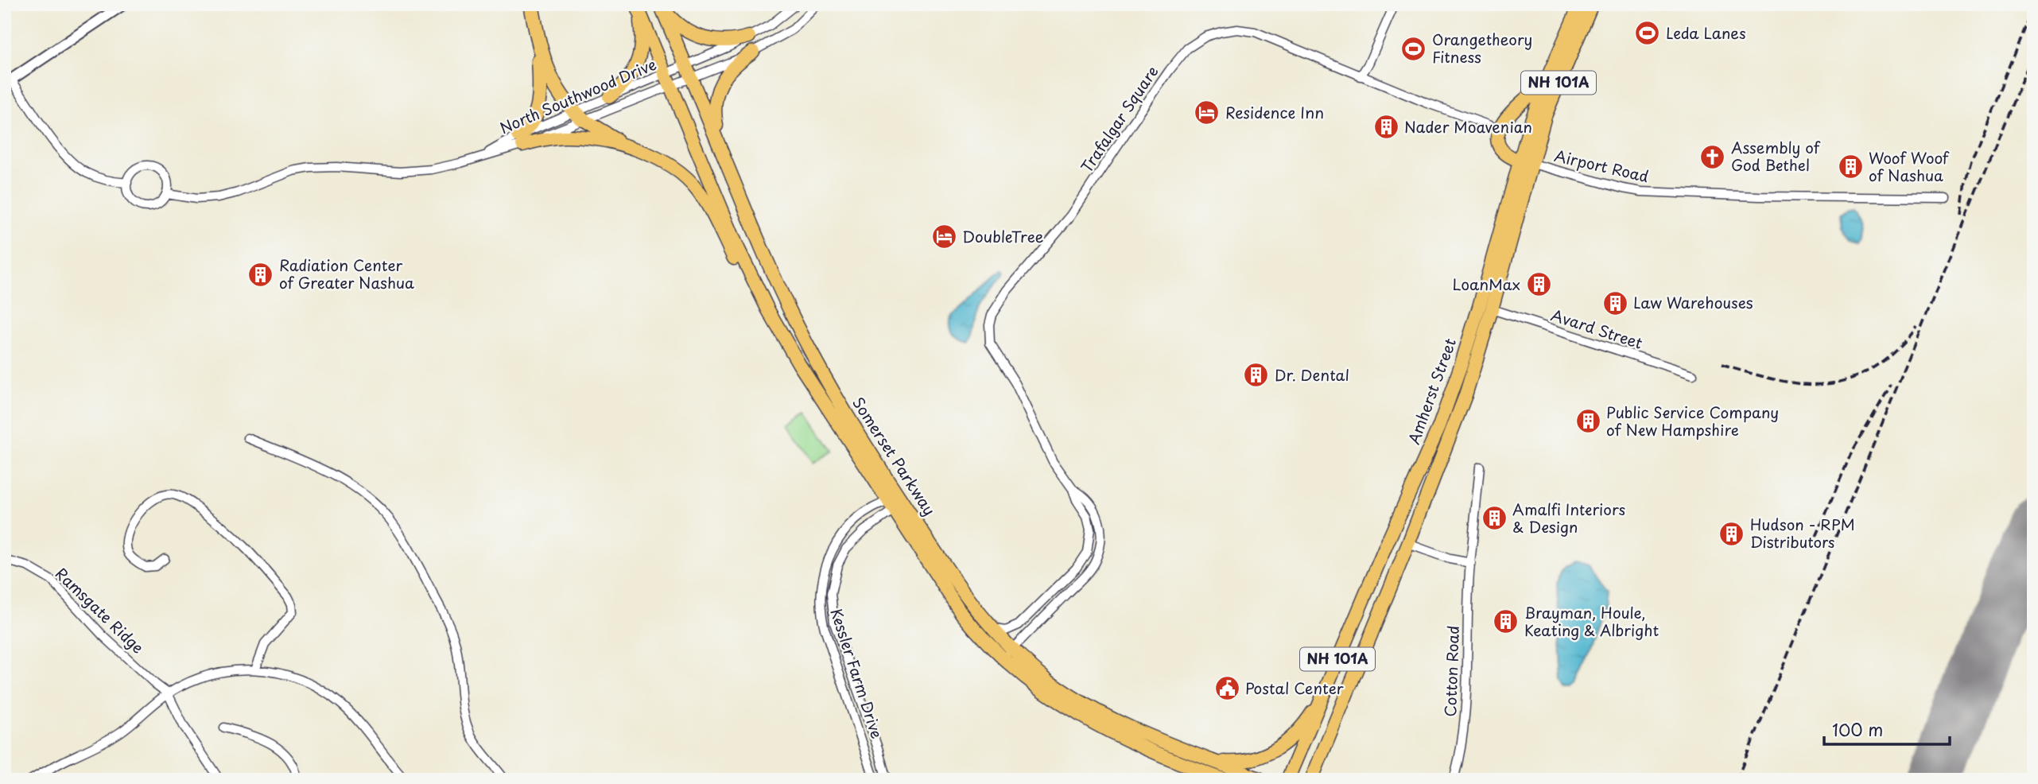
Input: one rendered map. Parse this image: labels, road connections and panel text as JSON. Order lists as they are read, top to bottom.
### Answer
{
  "streets": {
    "main road": ["NH 101A", "Amherst Street", "Somerset Parkway"],
    "street": [
      "North Southwood Drive",
      "Trafalgar Square",
      "Airport Road",
      "Avard Street",
      "Ramsgate Ridge",
      "Cotton Road",
      "Kessler Farm Drive"
    ]
  },
  "crossings": [
    ["North Southwood Drive", "Somerset Parkway"],
    ["Trafalgar Square", "Somerset Parkway"],
    ["Airport Road", "Amherst Street"],
    ["Avard Street", "Amherst Street"],
    ["Somerset Parkway", "Kessler Farm Drive"]
  ],
  "places": {
    "sports": ["Leda Lanes", "Orangetheory Fitness"],
    "hotel": ["Residence Inn", "DoubleTree"],
    "building": [
      "Nader Moavenian",
      "Woof Woof of Nashua",
      "Radiation Center of Greater Nashua",
      "LoanMax",
      "Law Warehouses",
      "Dr. Dental",
      "Public Service Company of New Hampshire",
      "Amalfi Interiors & Design",
      "Hudson - RPM Distributors",
      "Brayman, Houle, Keating & Albright"
    ],
    "church": ["Assembly of God Bethel"],
    "public building": ["Postal Center"]
  },
  "scale_bar": "100 m"
}
